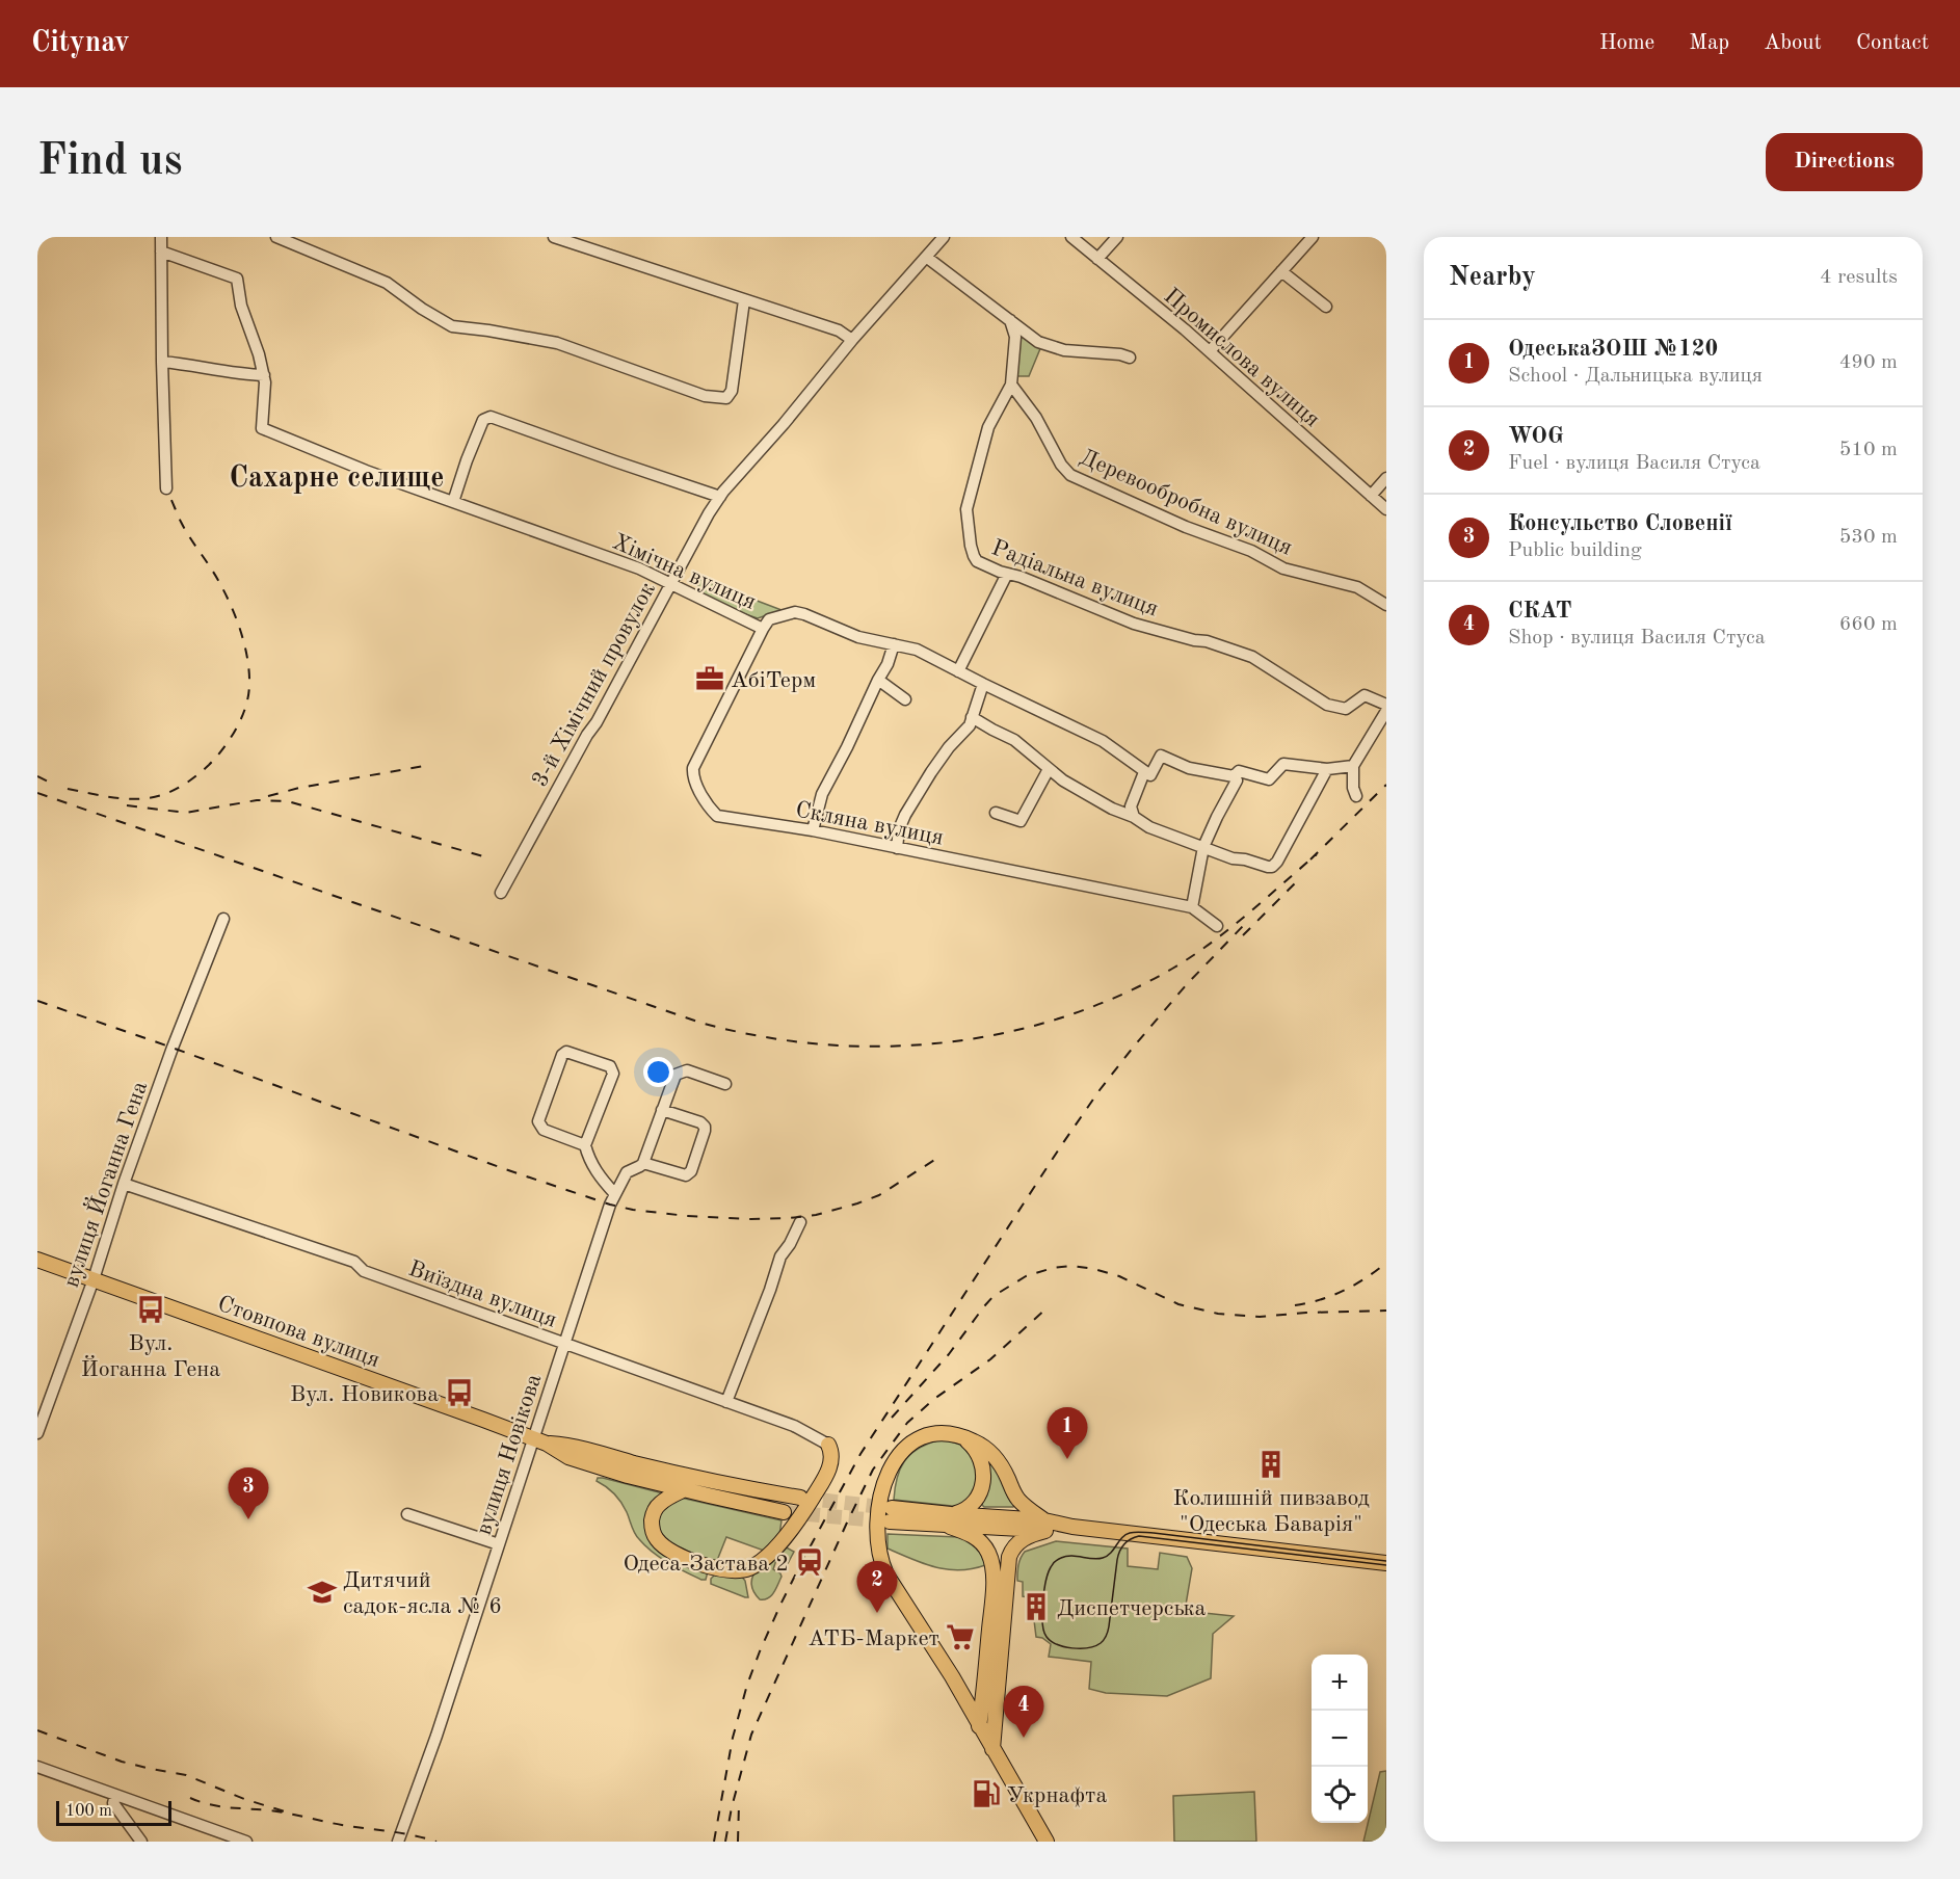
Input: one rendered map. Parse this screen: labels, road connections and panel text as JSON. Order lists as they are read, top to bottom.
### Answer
{
  "streets": {
    "main road": ["Стовпова вулиця"],
    "street": [
      "Промислова вулиця",
      "Деревообробна вулиця",
      "Хімічна вулиця",
      "Радіальна вулиця",
      "3-й Хімічний провулок",
      "Скляна вулиця",
      "вулиця Йоганна Гена",
      "Виїздна вулиця",
      "вулиця Новікова"
    ]
  },
  "crossings": [
    ["Деревообробна вулиця", "Радіальна вулиця"],
    ["Хімічна вулиця", "3-й Хімічний провулок"],
    ["Хімічна вулиця", "Скляна вулиця"],
    ["вулиця Йоганна Гена", "Виїздна вулиця"],
    ["вулиця Йоганна Гена", "Стовпова вулиця"],
    ["Виїздна вулиця", "вулиця Новікова"],
    ["Стовпова вулиця", "вулиця Новікова"]
  ],
  "districts": ["Сахарне селище"],
  "places": {
    "office": ["АбіТерм"],
    "bus stop": ["Вул. Йоганна Гена", "Вул. Новикова"],
    "building": ["Колишній пивзавод \"Одеська Баварія\"", "Диспетчерська"],
    "station": ["Одеса-Застава 2"],
    "school or university": ["Дитячий садок-ясла № 6"],
    "supermarket": ["АТБ-Маркет"],
    "fuel station": ["Укрнафта"]
  },
  "scale_bar": "100 m",
  "page": {
    "header": "Citynav",
    "nav": [
      "Home",
      "Map",
      "About",
      "Contact"
    ],
    "buttons": "Directions",
    "title": "Find us",
    "heading": ["Nearby", "4 results"],
    "list": [
      {
        "mark": "1",
        "name": "ОдеськаЗОШ №120",
        "note": "School · Дальницька вулиця",
        "value": "490 m"
      },
      {
        "mark": "2",
        "name": "WOG",
        "note": "Fuel · вулиця Василя Стуса",
        "value": "510 m"
      },
      {
        "mark": "3",
        "name": "Консульство Словенії",
        "note": "Public building",
        "value": "530 m"
      },
      {
        "mark": "4",
        "name": "СКАТ",
        "note": "Shop · вулиця Василя Стуса",
        "value": "660 m"
      }
    ],
    "pins": [
      "1",
      "3",
      "2",
      "4"
    ],
    "map_buttons": ["+", "−"],
    "scale": "100 m"
  }
}
